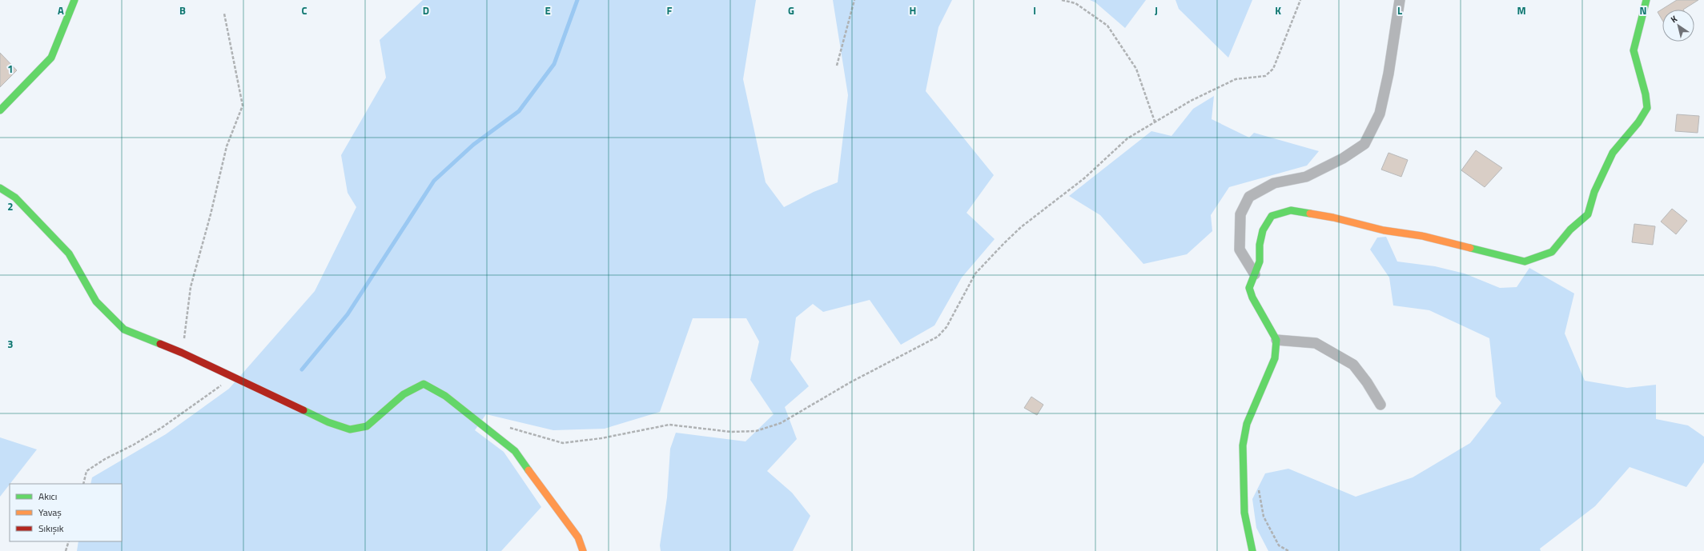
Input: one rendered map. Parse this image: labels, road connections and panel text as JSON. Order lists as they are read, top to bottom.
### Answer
{
  "legend": ["Akıcı", "Yavaş", "Sıkışık"],
  "north": "top left",
  "grid": {
    "columns": [
      "A",
      "B",
      "C",
      "D",
      "E",
      "F",
      "G",
      "H",
      "I",
      "J",
      "K",
      "L",
      "M",
      "N"
    ],
    "rows": ["1", "2", "3"]
  }
}
